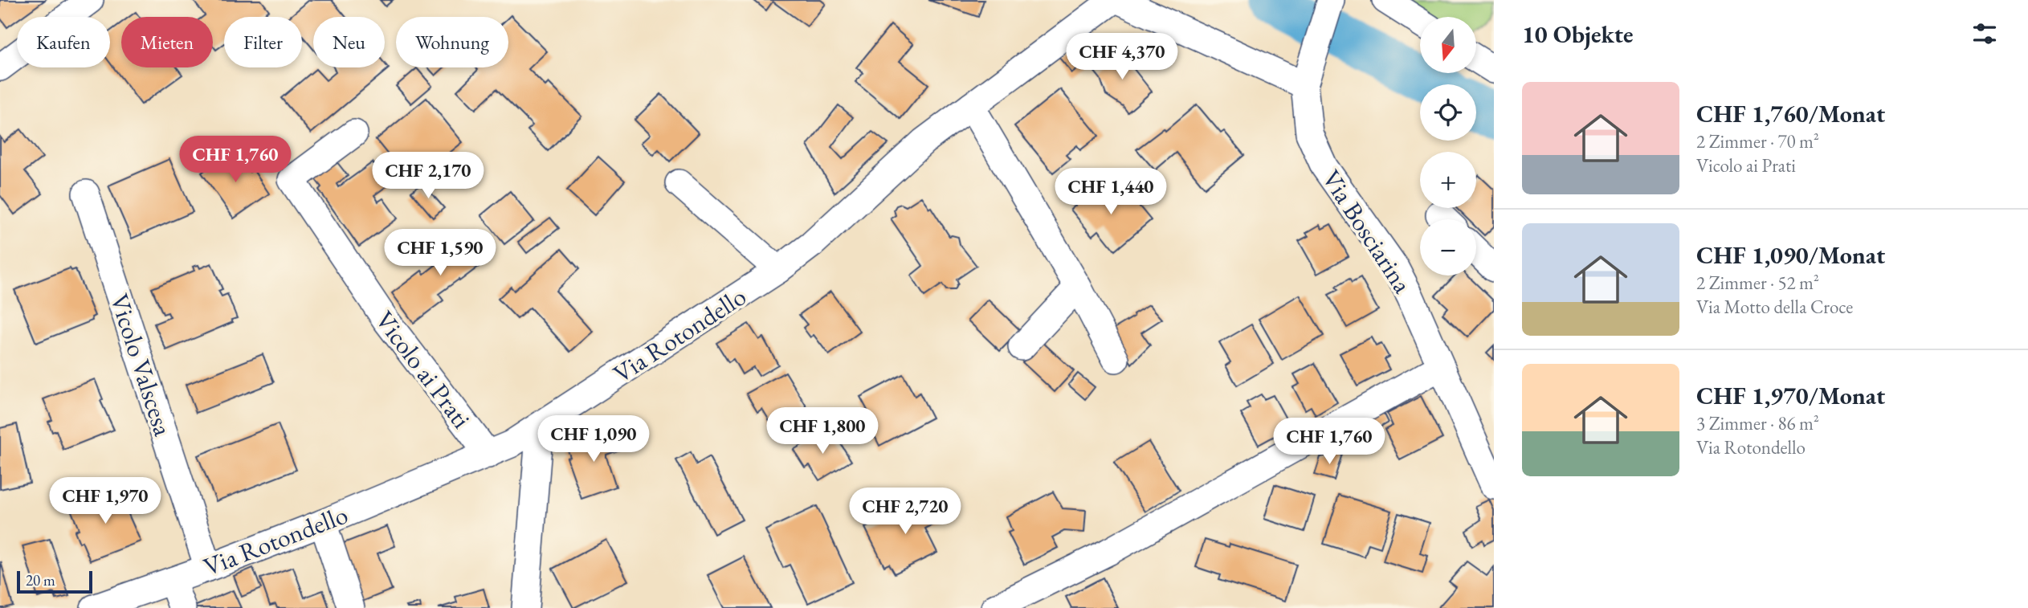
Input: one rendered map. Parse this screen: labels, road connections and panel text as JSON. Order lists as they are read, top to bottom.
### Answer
{
  "streets": {
    "street": [
      "Via Bosciarina",
      "Via Rotondello",
      "Vicolo Valscesa",
      "Vicolo ai Prati"
    ]
  },
  "crossings": [
    ["Via Rotondello", "Vicolo Valscesa"],
    ["Via Rotondello", "Vicolo ai Prati"]
  ],
  "scale_bar": "20 m",
  "north": "bottom",
  "page": {
    "heading": "10 Objekte",
    "map_buttons": ["+", "−"],
    "chip": [
      "Kaufen",
      "Mieten",
      "Filter",
      "Neu",
      "Wohnung"
    ],
    "price": [
      "CHF 4,370",
      "CHF 1,760",
      "CHF 2,170",
      "CHF 1,440",
      "CHF 1,590",
      "CHF 1,800",
      "CHF 1,090",
      "CHF 1,760",
      "CHF 1,970",
      "CHF 2,720"
    ],
    "list": [
      {
        "name": "CHF 1,760/Monat",
        "note": "2 Zimmer · 70 m² · Vicolo ai Prati"
      },
      {
        "name": "CHF 1,090/Monat",
        "note": "2 Zimmer · 52 m² · Via Motto della Croce"
      },
      {
        "name": "CHF 1,970/Monat",
        "note": "3 Zimmer · 86 m² · Via Rotondello"
      }
    ],
    "scale": "20 m"
  }
}
